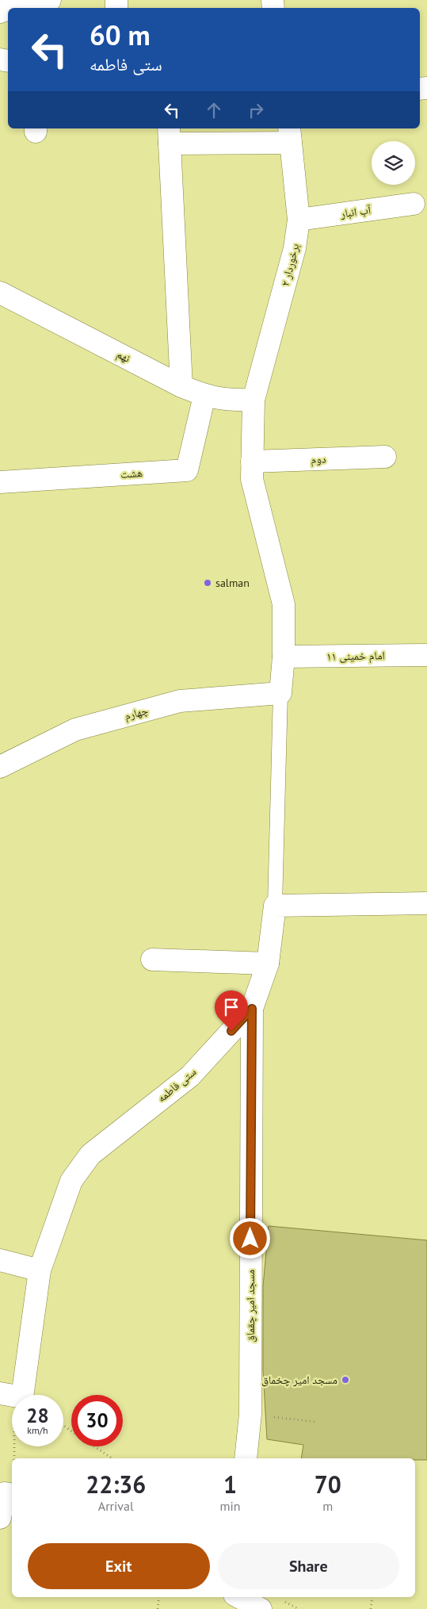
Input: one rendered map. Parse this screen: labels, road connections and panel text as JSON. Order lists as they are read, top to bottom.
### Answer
{
  "streets": {
    "street": [
      "آب انبار",
      "برخوردار ۲",
      "نهم",
      "دوم",
      "هشت",
      "امام خمینی ۱۱",
      "چهارم",
      "ستی فاطمه",
      "مسجد امیر چقماق"
    ]
  },
  "crossings": [
    ["آب انبار", "برخوردار ۲"],
    ["برخوردار ۲", "نهم"],
    ["برخوردار ۲", "دوم"],
    ["برخوردار ۲", "امام خمینی ۱۱"],
    ["برخوردار ۲", "چهارم"],
    ["نهم", "هشت"],
    ["ستی فاطمه", "مسجد امیر چقماق"]
  ],
  "places": ["salman", "مسجد امیر چخماق"],
  "page": {
    "turn": ["60 m", "ستی فاطمه"],
    "speed": "28 km/h",
    "limit": "30",
    "eta": [
      "22:36",
      "Arrival",
      "1",
      "min",
      "70",
      "m"
    ],
    "buttons": ["Exit", "Share"]
  }
}
